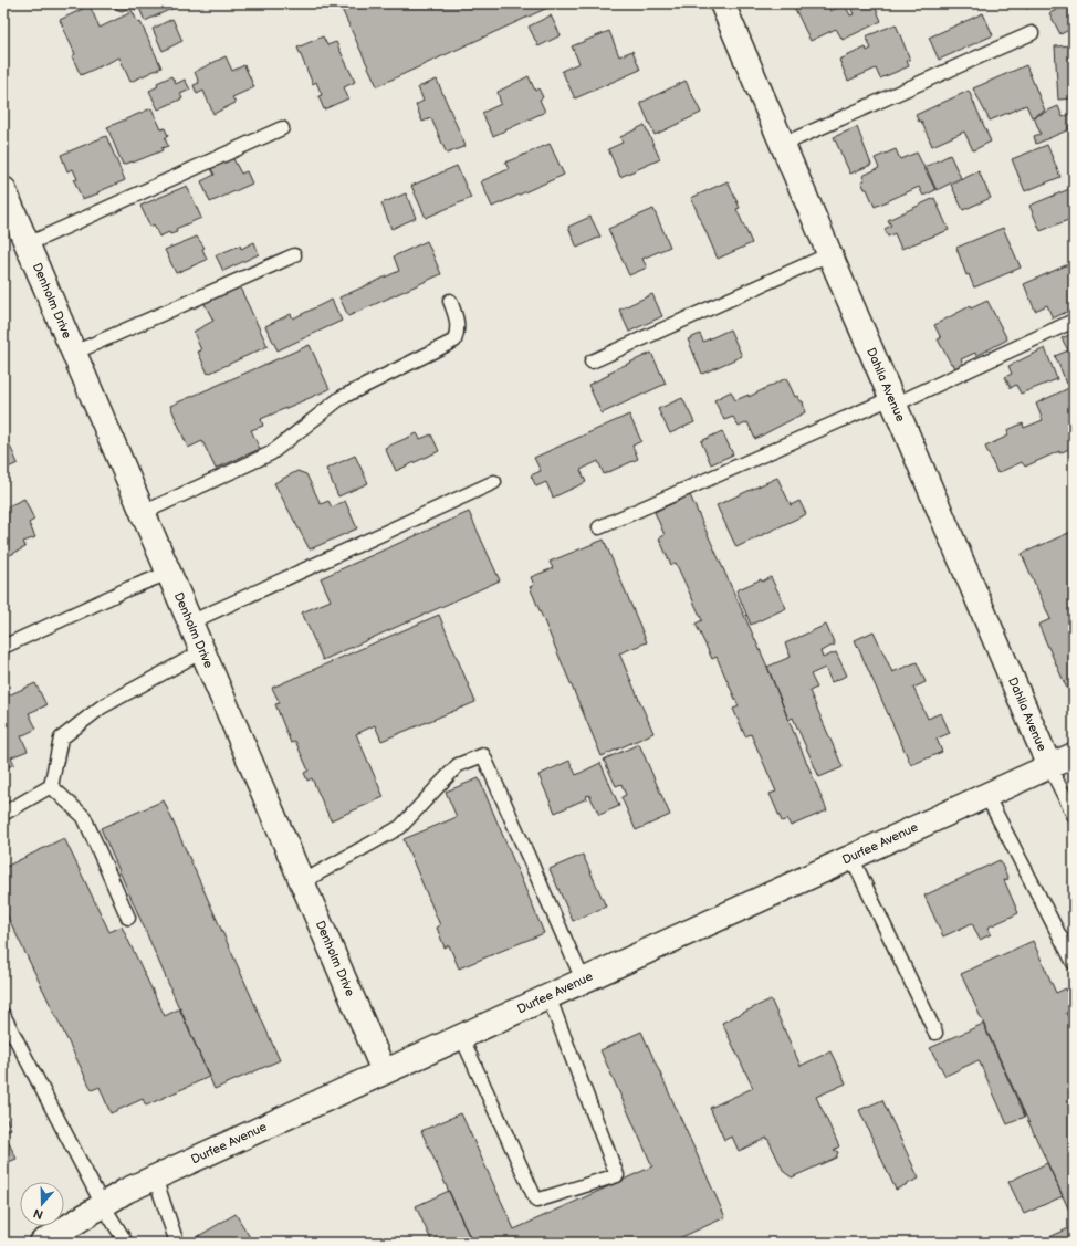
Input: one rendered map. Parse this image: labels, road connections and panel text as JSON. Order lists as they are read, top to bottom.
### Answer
{
  "streets": {
    "street": ["Denholm Drive", "Dahlia Avenue", "Durfee Avenue"]
  },
  "crossings": [
    ["Denholm Drive", "Durfee Avenue"],
    ["Dahlia Avenue", "Durfee Avenue"]
  ],
  "north": "bottom"
}
